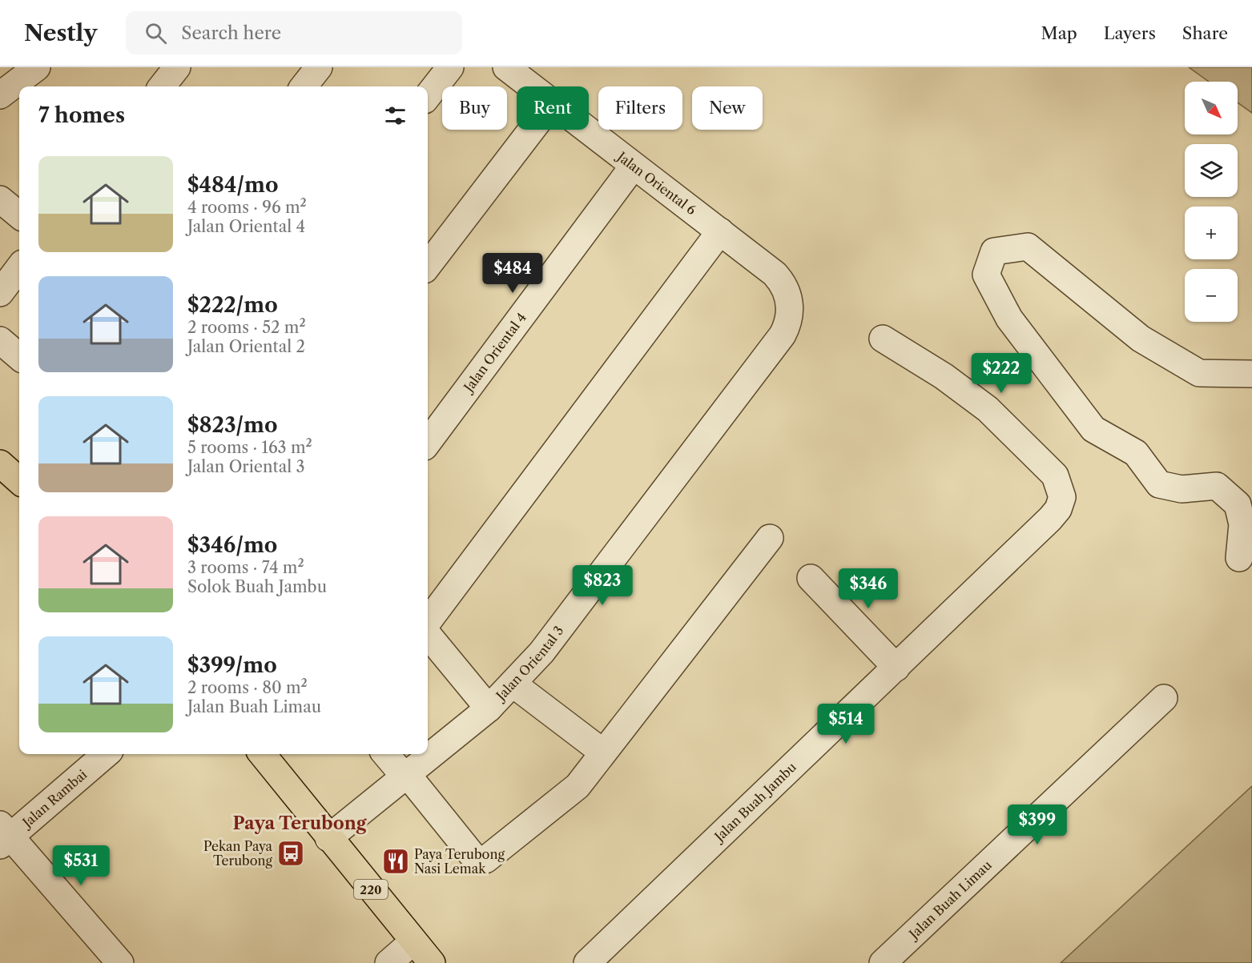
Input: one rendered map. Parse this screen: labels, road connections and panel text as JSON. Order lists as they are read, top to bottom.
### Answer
{
  "streets": {
    "main road": ["220"],
    "street": [
      "Jalan Oriental 6",
      "Jalan Oriental 4",
      "Jalan Oriental 3",
      "Jalan Rambai",
      "Jalan Buah Jambu",
      "Jalan Buah Limau"
    ]
  },
  "crossings": [
    ["Jalan Oriental 6", "Jalan Oriental 4"],
    ["Jalan Oriental 6", "Jalan Oriental 3"],
    ["Jalan Oriental 3", "220"]
  ],
  "districts": ["Paya Terubong"],
  "places": {
    "bus stop": ["Pekan Paya Terubong"],
    "restaurant": ["Paya Terubong Nasi Lemak"]
  },
  "north": "bottom right",
  "page": {
    "header": "Nestly",
    "search": "Search here",
    "nav": ["Map", "Layers", "Share"],
    "map_buttons": ["+", "−"],
    "chip": [
      "Buy",
      "Rent",
      "Filters",
      "New"
    ],
    "heading": "7 homes",
    "list": [
      {
        "name": "$484/mo",
        "note": "4 rooms · 96 m² · Jalan Oriental 4"
      },
      {
        "name": "$222/mo",
        "note": "2 rooms · 52 m² · Jalan Oriental 2"
      },
      {
        "name": "$823/mo",
        "note": "5 rooms · 163 m² · Jalan Oriental 3"
      },
      {
        "name": "$346/mo",
        "note": "3 rooms · 74 m² · Solok Buah Jambu"
      },
      {
        "name": "$399/mo",
        "note": "2 rooms · 80 m² · Jalan Buah Limau"
      }
    ],
    "price": [
      "$484",
      "$222",
      "$823",
      "$346",
      "$514",
      "$399",
      "$531"
    ]
  }
}
